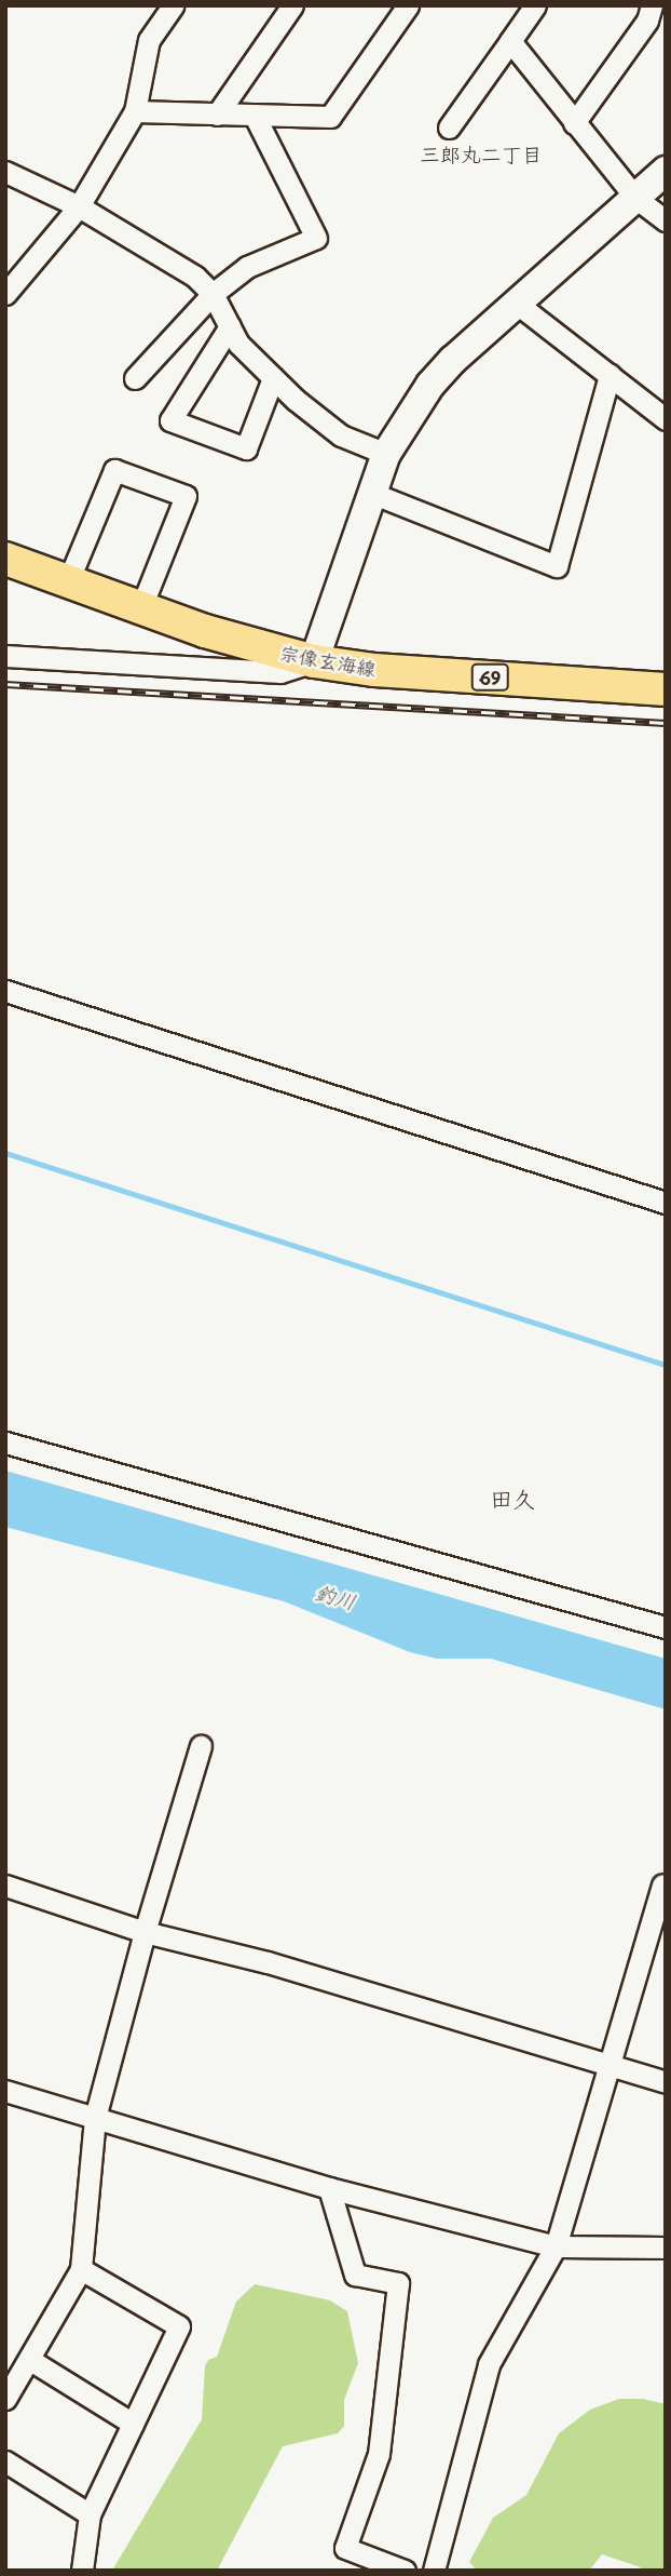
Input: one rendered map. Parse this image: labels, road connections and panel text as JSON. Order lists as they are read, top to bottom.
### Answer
{
  "streets": {
    "main road": ["宗像玄海線", "69"]
  },
  "districts": ["三郎丸二丁目", "田久"],
  "water": ["釣川"]
}
